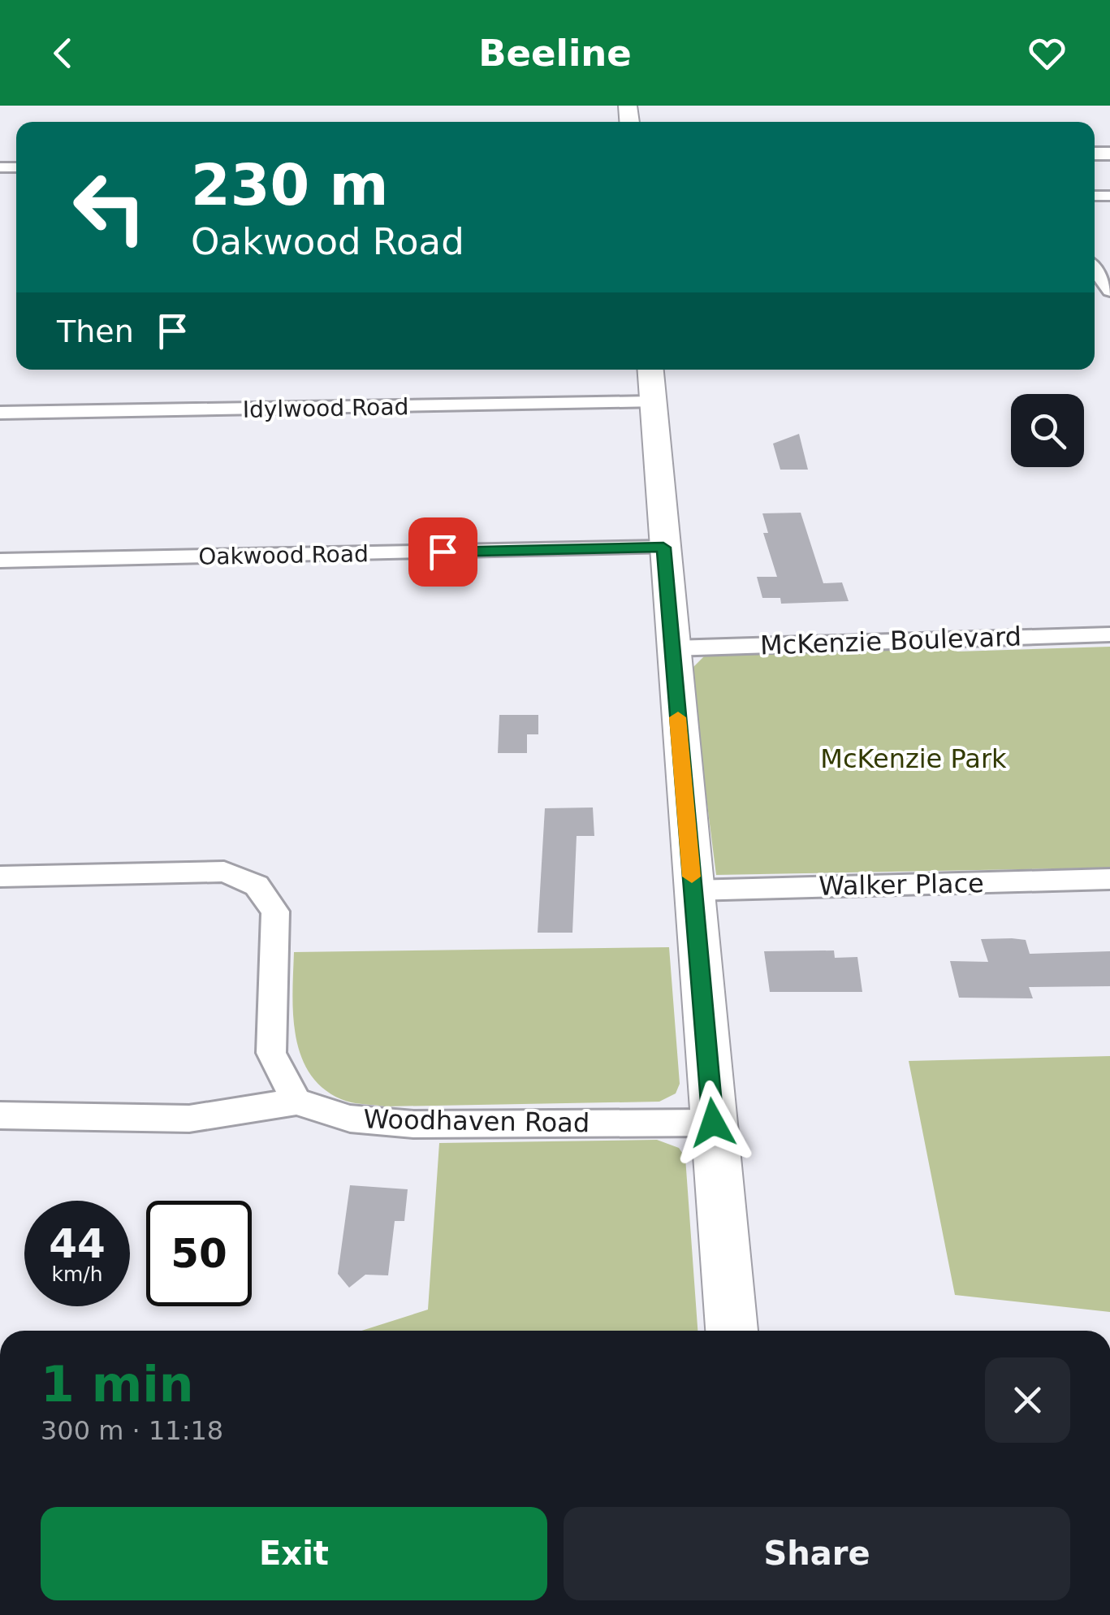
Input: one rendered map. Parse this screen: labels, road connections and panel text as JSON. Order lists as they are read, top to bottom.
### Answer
{
  "streets": {
    "street": [
      "Idylwood Road",
      "Oakwood Road",
      "McKenzie Boulevard",
      "Walker Place",
      "Woodhaven Road"
    ]
  },
  "parks": ["McKenzie Park"],
  "page": {
    "header": "Beeline",
    "turn": ["230 m", "Oakwood Road"],
    "then": "Then",
    "speed": "44 km/h",
    "limit": "50",
    "heading": ["1 min", "300 m · 11:18"],
    "buttons": ["Exit", "Share"]
  }
}
